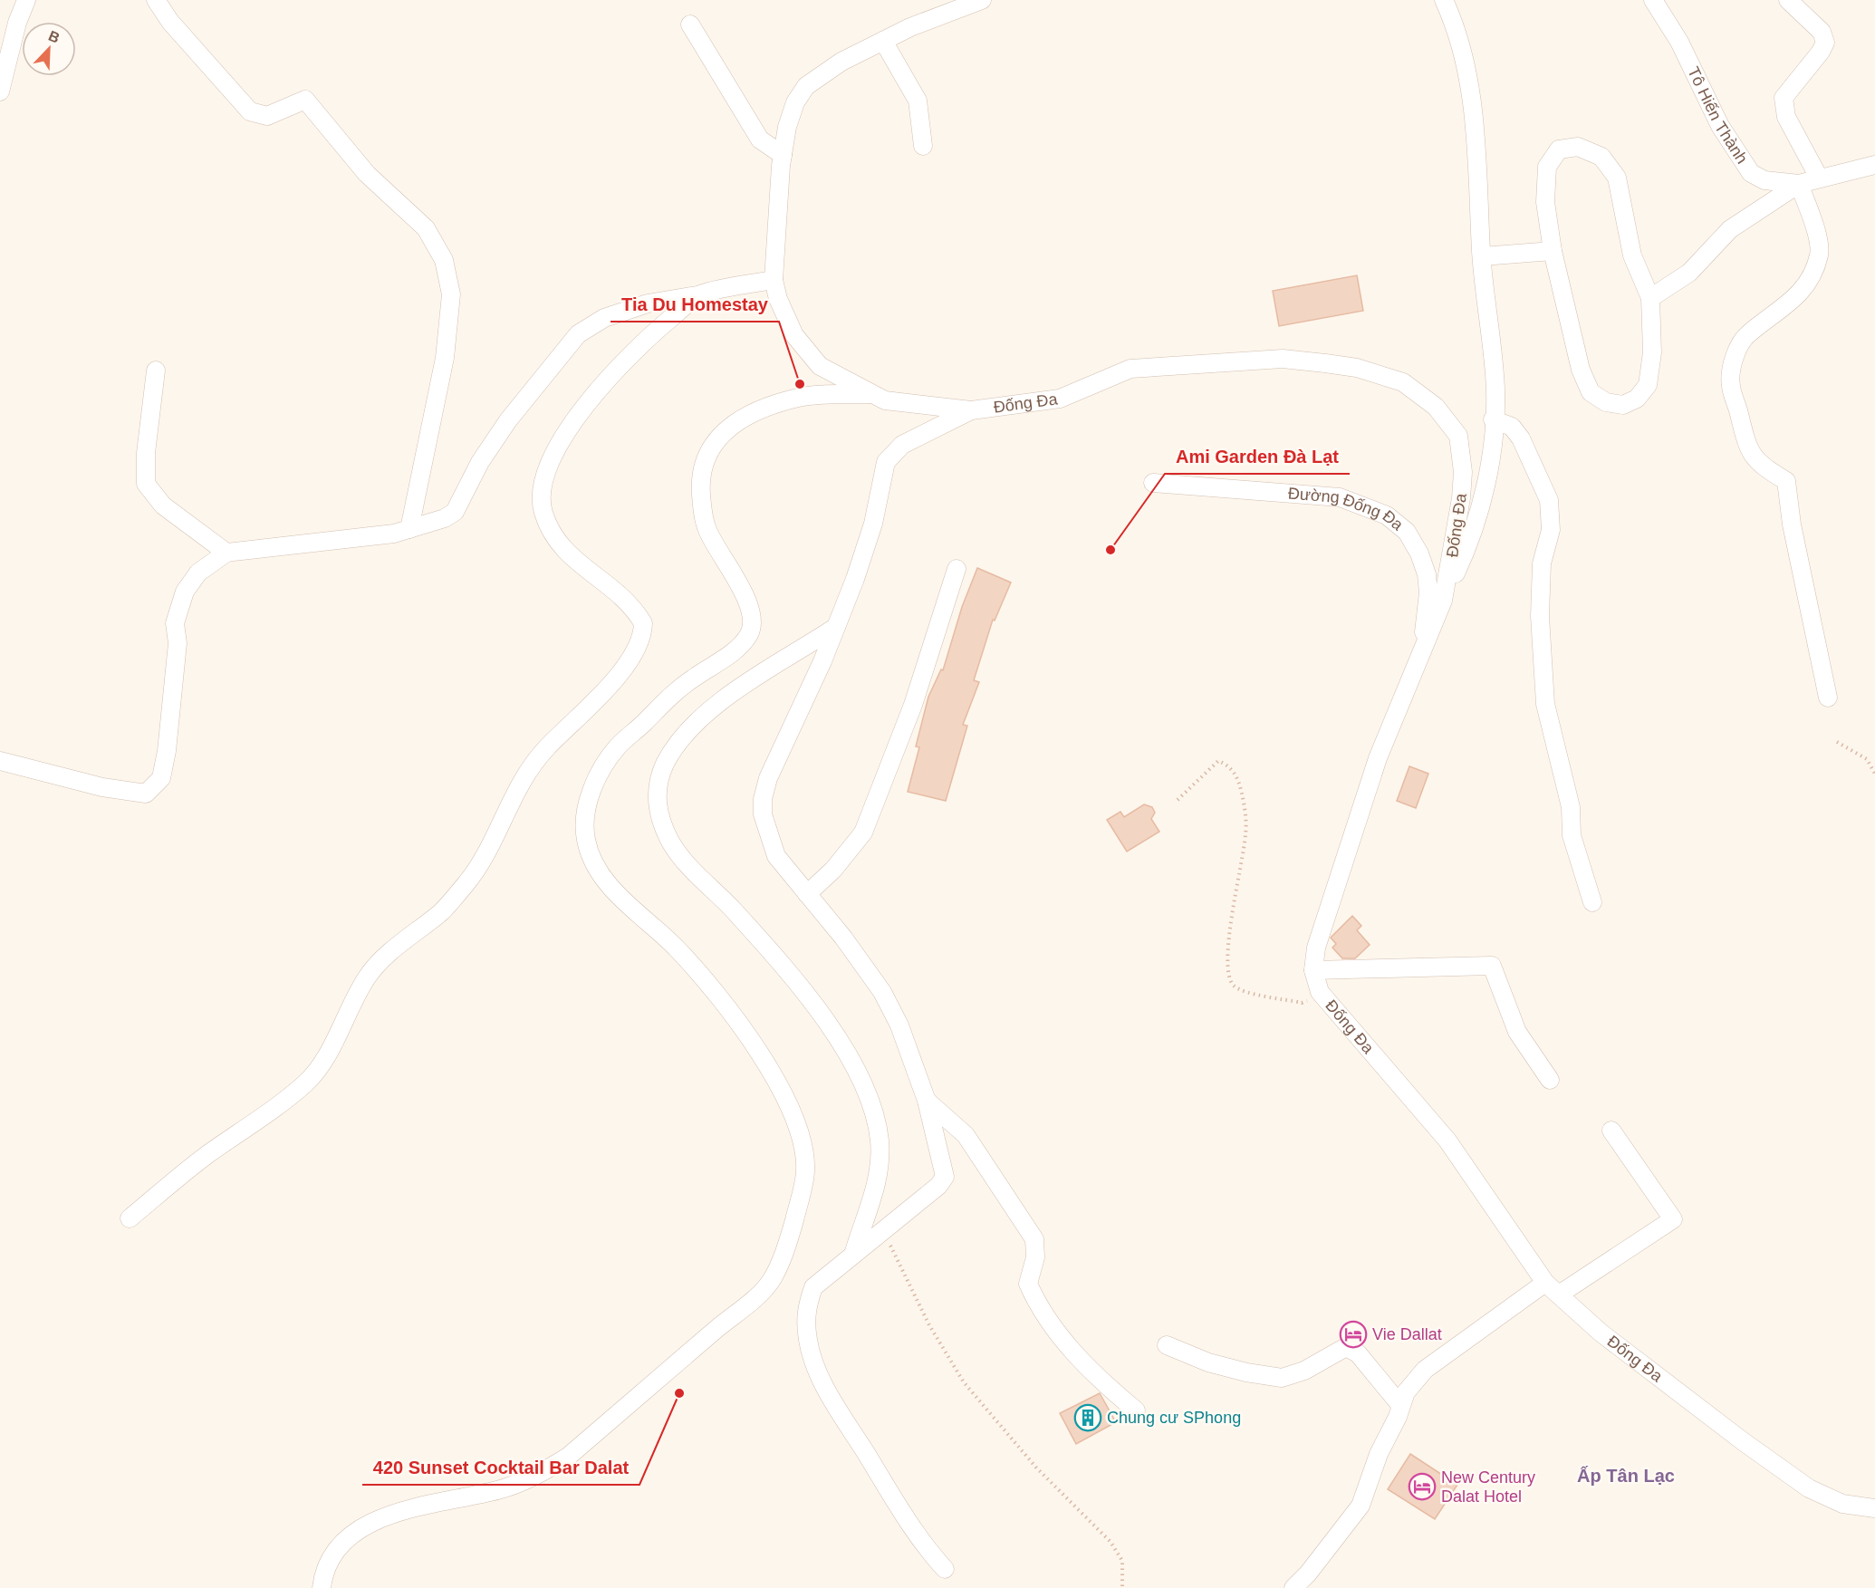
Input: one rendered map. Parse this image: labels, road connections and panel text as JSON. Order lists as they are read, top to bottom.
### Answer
{
  "streets": {
    "street": ["Tô Hiến Thành", "Đống Đa", "Đường Đống Đa"]
  },
  "crossings": [
    ["Đống Đa", "Đường Đống Đa"]
  ],
  "districts": ["Ấp Tân Lạc"],
  "places": {
    "other": ["Tia Du Homestay", "Ami Garden Đà Lạt", "420 Sunset Cocktail Bar Dalat"],
    "hotel": ["Vie Dallat", "New Century Dalat Hotel"],
    "building": ["Chung cư SPhong"]
  },
  "north": "top right"
}
